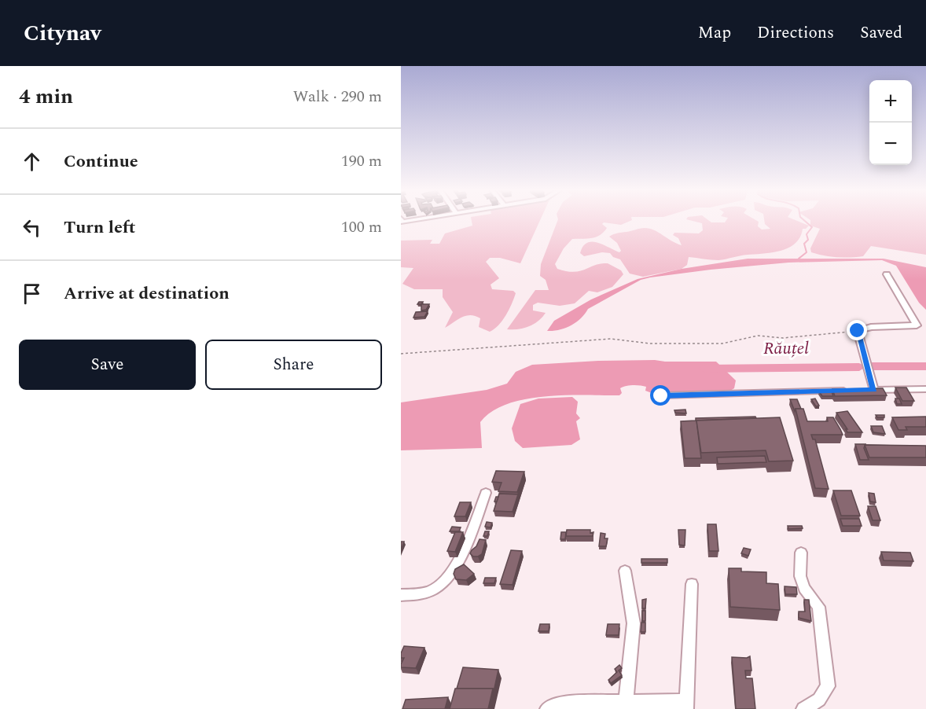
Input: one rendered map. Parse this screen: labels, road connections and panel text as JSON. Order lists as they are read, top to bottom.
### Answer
{
  "water": ["Răuțel"],
  "page": {
    "header": "Citynav",
    "nav": ["Map", "Directions", "Saved"],
    "heading": ["4 min", "Walk · 290 m"],
    "map_buttons": ["+", "−"],
    "list": [
      ["Continue", "190 m"],
      ["Turn left", "100 m"],
      "Arrive at destination"
    ],
    "buttons": ["Save", "Share"]
  }
}
